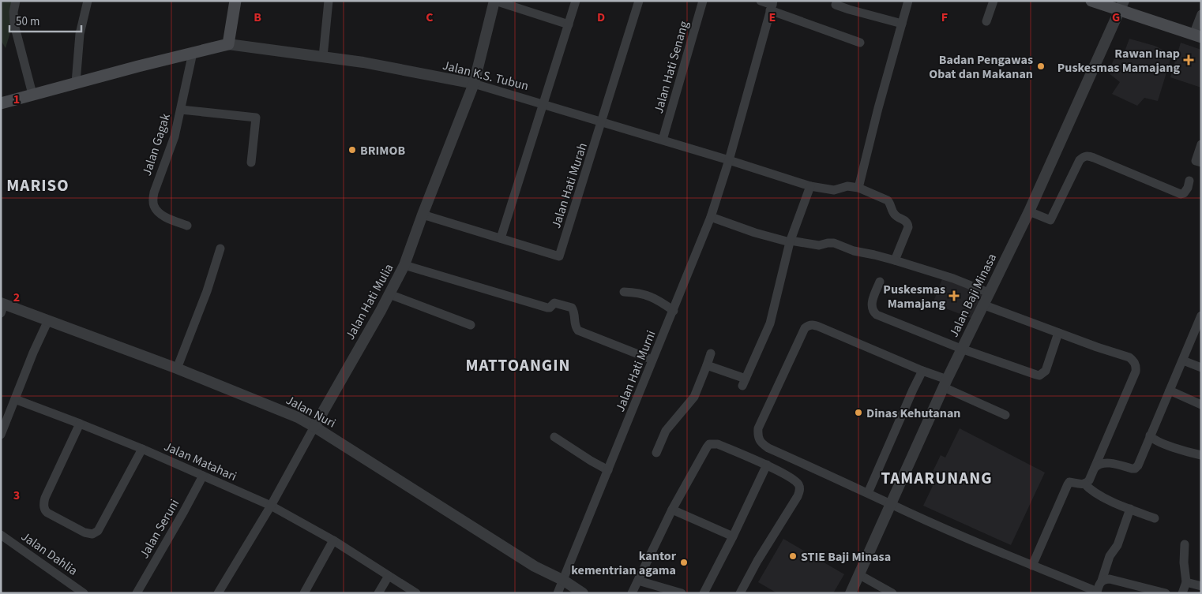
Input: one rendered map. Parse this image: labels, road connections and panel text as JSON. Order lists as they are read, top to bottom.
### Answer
{
  "streets": {
    "street": [
      "Jalan Hati Senang",
      "Jalan K.S. Tubun",
      "Jalan Gagak",
      "Jalan Hati Murah",
      "Jalan Baji Minasa",
      "Jalan Hati Mulia",
      "Jalan Hati Murni",
      "Jalan Nuri",
      "Jalan Matahari",
      "Jalan Seruni",
      "Jalan Dahlia"
    ]
  },
  "crossings": [
    ["Jalan Hati Senang", "Jalan K.S. Tubun"],
    ["Jalan K.S. Tubun", "Jalan Hati Murah"],
    ["Jalan K.S. Tubun", "Jalan Hati Mulia"],
    ["Jalan K.S. Tubun", "Jalan Hati Murni"],
    ["Jalan Hati Mulia", "Jalan Nuri"],
    ["Jalan Hati Mulia", "Jalan Matahari"],
    ["Jalan Hati Murni", "Jalan Nuri"],
    ["Jalan Matahari", "Jalan Seruni"]
  ],
  "districts": ["MARISO", "MATTOANGIN", "TAMARUNANG"],
  "places": {
    "health": ["Rawan Inap Puskesmas Mamajang", "Puskesmas Mamajang"],
    "other": [
      "Badan Pengawas Obat dan Makanan",
      "BRIMOB",
      "Dinas Kehutanan",
      "STIE Baji Minasa",
      "kantor kementrian agama"
    ]
  },
  "scale_bar": "50 m",
  "grid": {
    "columns": [
      "B",
      "C",
      "D",
      "E",
      "F",
      "G"
    ],
    "rows": ["1", "2", "3"]
  }
}
